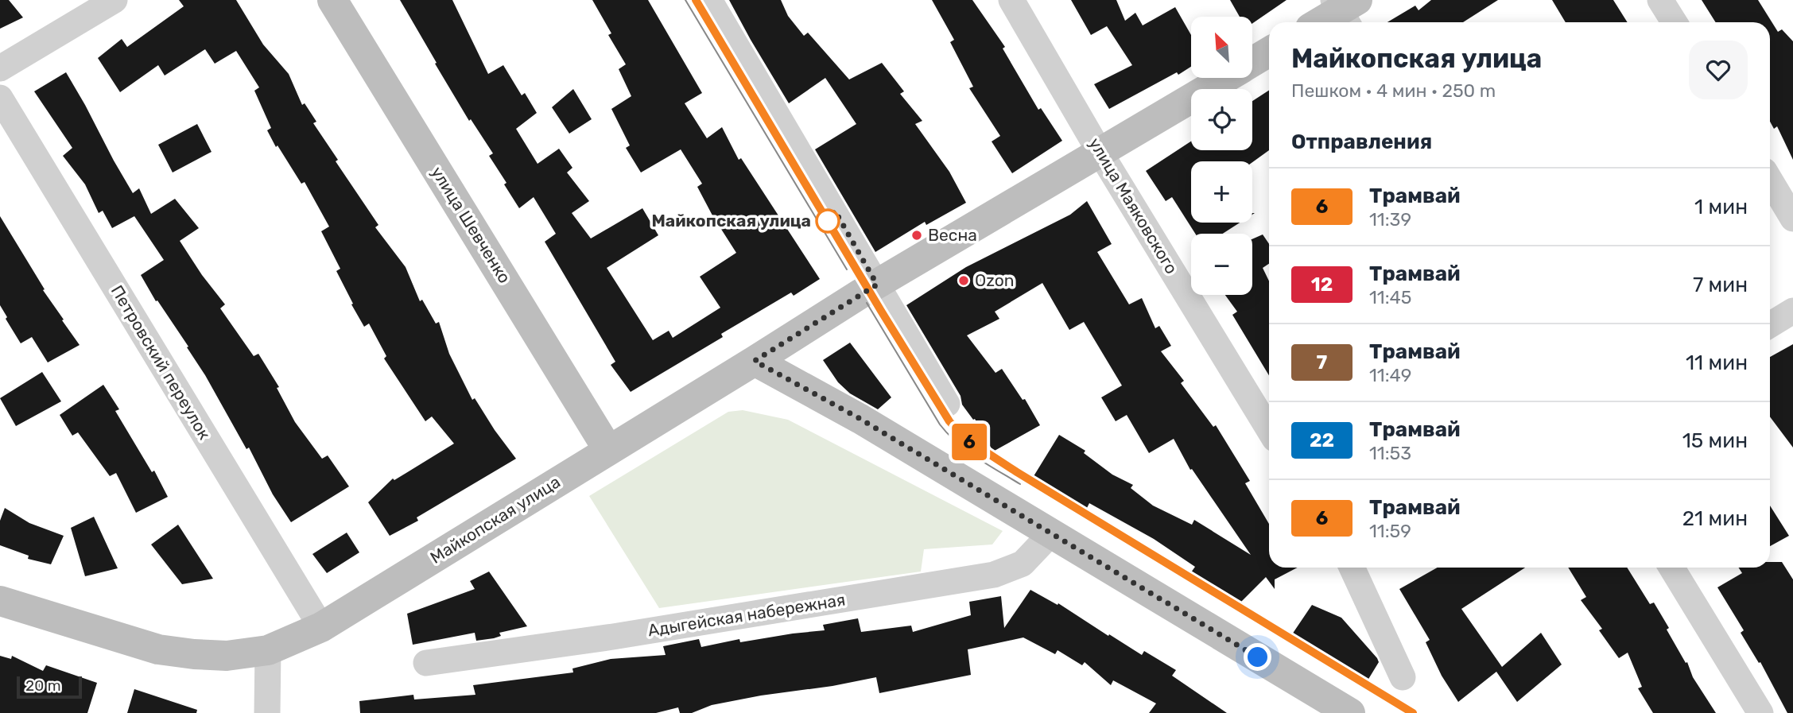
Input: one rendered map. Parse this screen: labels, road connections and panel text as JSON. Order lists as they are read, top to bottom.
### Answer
{
  "streets": {
    "street": [
      "улица Маяковского",
      "улица Шевченко",
      "Петровский переулок",
      "Майкопская улица",
      "Адыгейская набережная"
    ]
  },
  "crossings": [
    ["улица Маяковского", "Майкопская улица"],
    ["улица Шевченко", "Майкопская улица"],
    ["Петровский переулок", "Майкопская улица"]
  ],
  "places": ["Майкопская улица", "Весна", "Ozon"],
  "lines": ["tram line 6"],
  "scale_bar": "20 m",
  "north": "top left",
  "page": {
    "on_map": "6",
    "map_buttons": ["+", "−"],
    "heading": [
      ["Майкопская улица", "Пешком · 4 мин · 250 m"],
      "Отправления"
    ],
    "list": [
      {
        "mark": "6",
        "name": "Трамвай",
        "note": "11:39",
        "value": "1 мин"
      },
      {
        "mark": "12",
        "name": "Трамвай",
        "note": "11:45",
        "value": "7 мин"
      },
      {
        "mark": "7",
        "name": "Трамвай",
        "note": "11:49",
        "value": "11 мин"
      },
      {
        "mark": "22",
        "name": "Трамвай",
        "note": "11:53",
        "value": "15 мин"
      },
      {
        "mark": "6",
        "name": "Трамвай",
        "note": "11:59",
        "value": "21 мин"
      }
    ],
    "scale": "20 m"
  }
}
